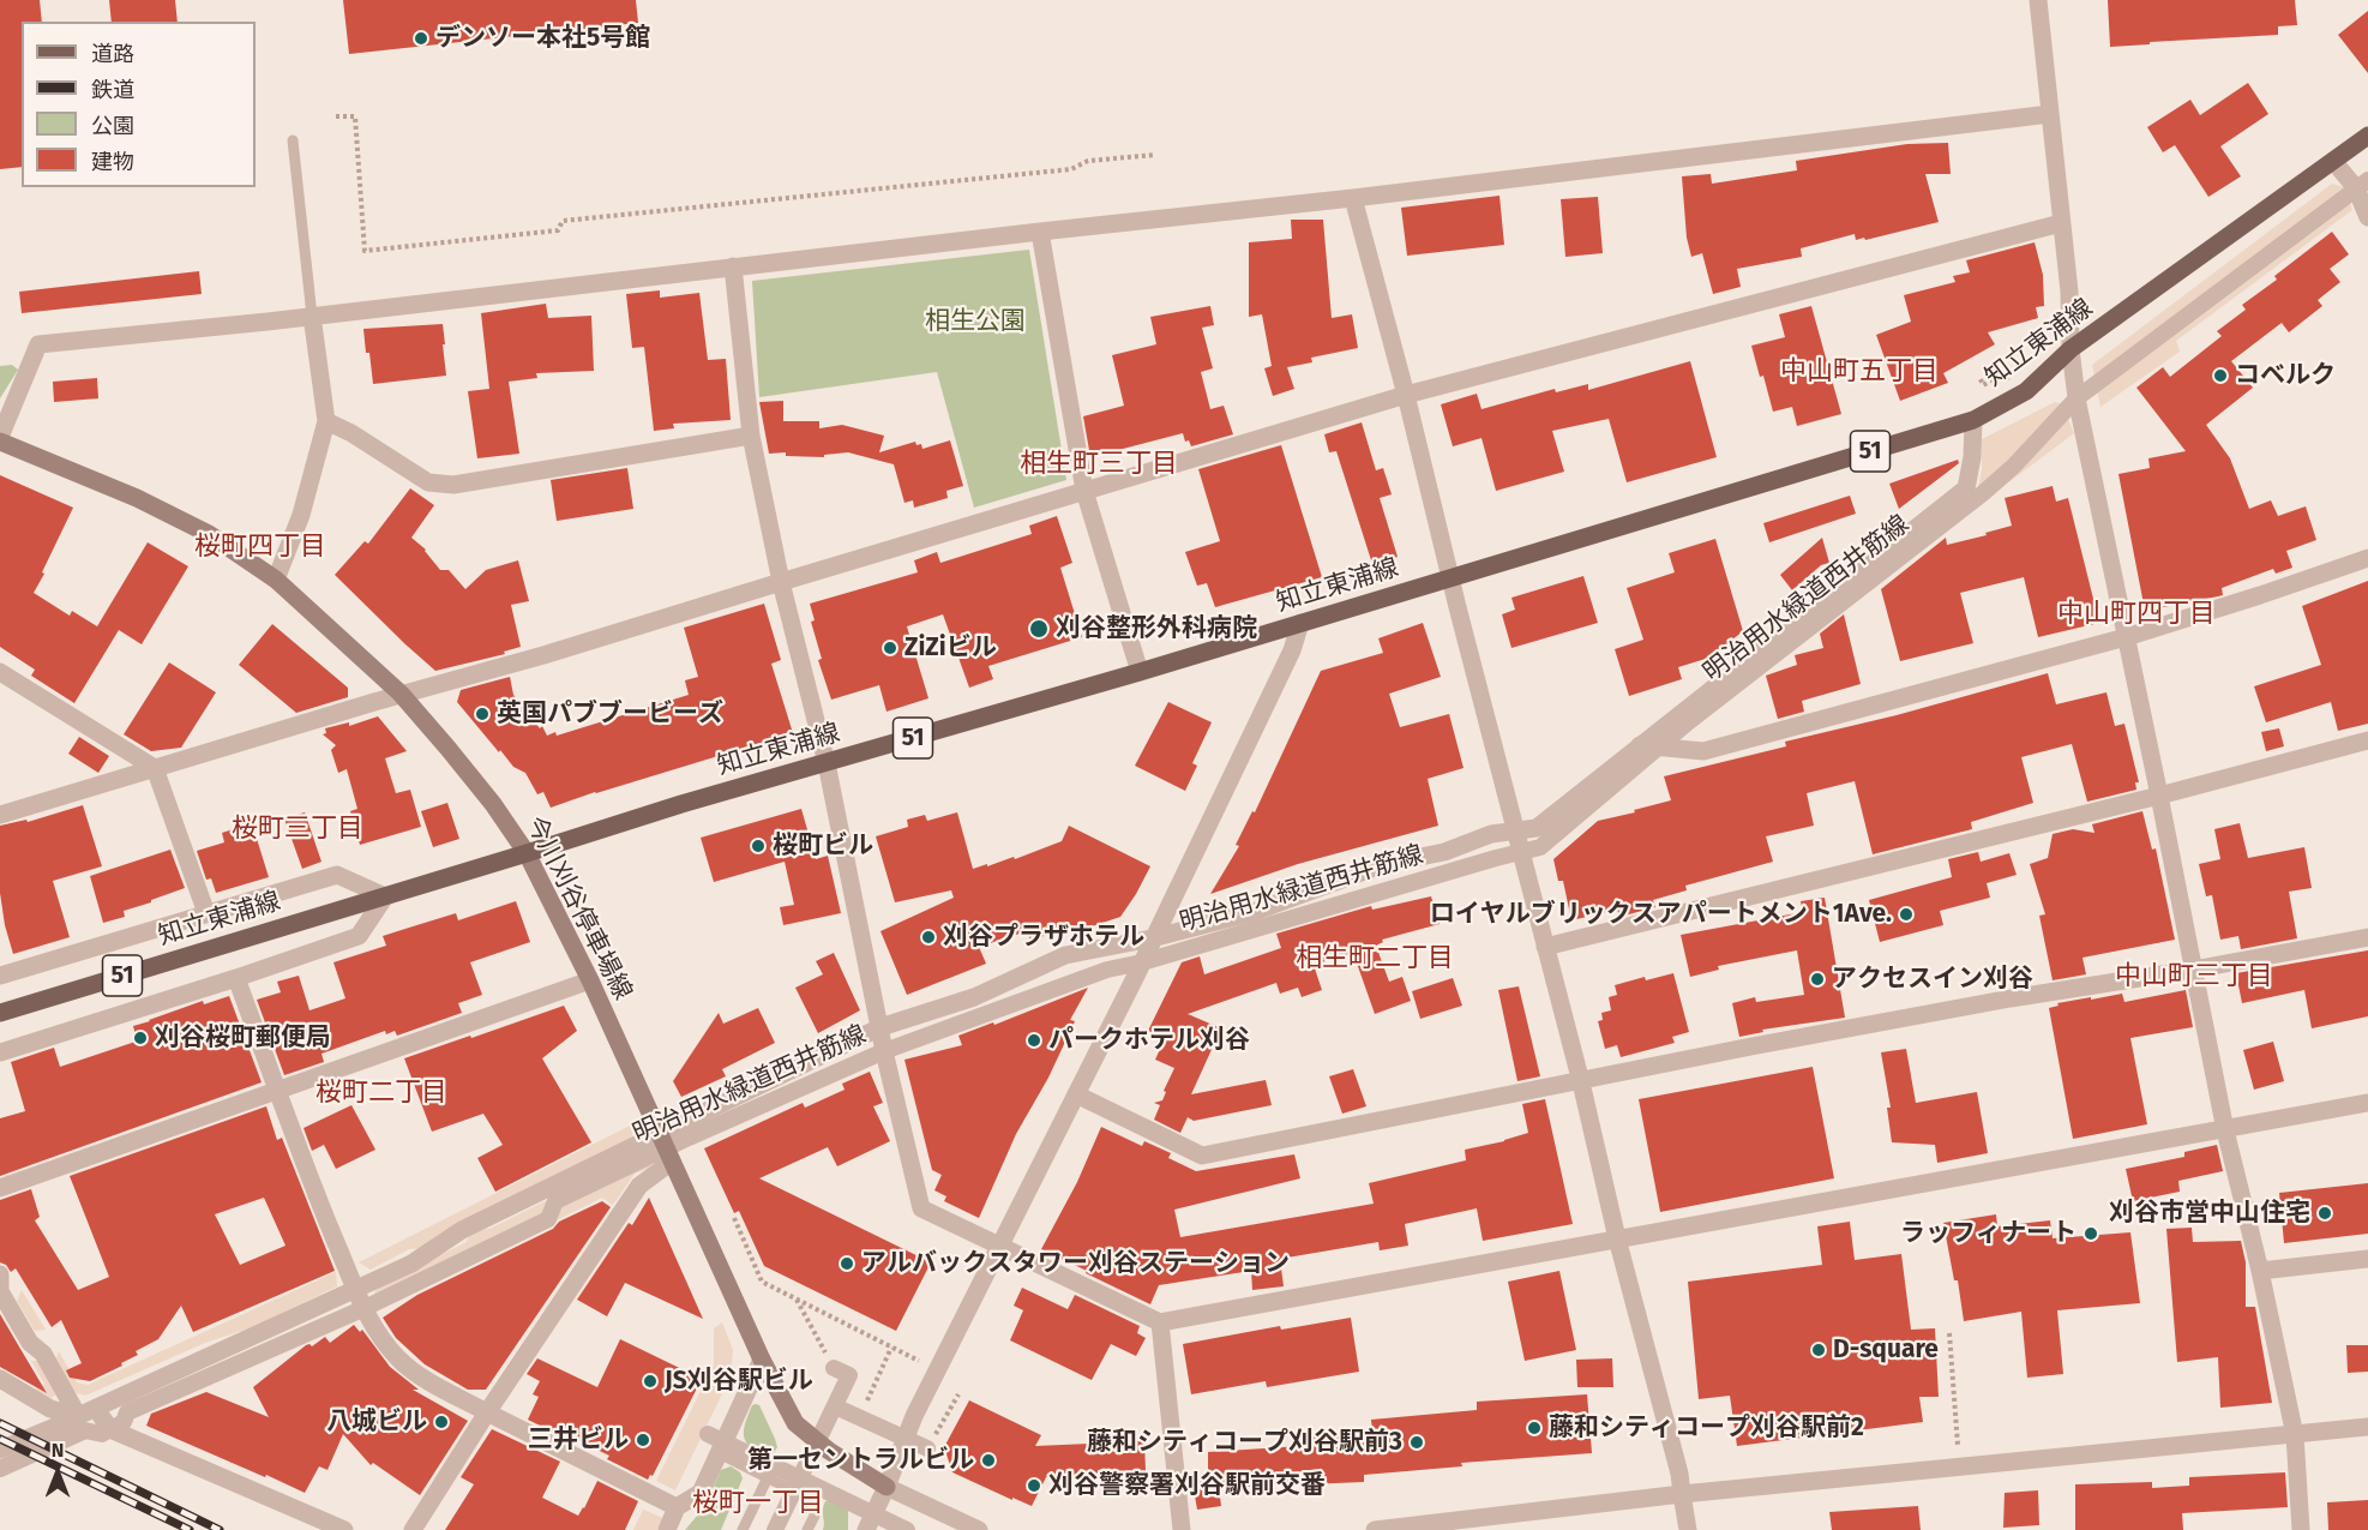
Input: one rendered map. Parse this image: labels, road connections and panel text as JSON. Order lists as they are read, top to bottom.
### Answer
{
  "streets": {
    "main road": ["知立東浦線", "51", "今川刈谷停車場線"],
    "street": ["明治用水緑道西井筋線"]
  },
  "crossings": [
    ["知立東浦線", "今川刈谷停車場線"],
    ["明治用水緑道西井筋線", "今川刈谷停車場線"]
  ],
  "districts": [
    "中山町五丁目",
    "相生町三丁目",
    "桜町四丁目",
    "中山町四丁目",
    "桜町三丁目",
    "相生町二丁目",
    "中山町三丁目",
    "桜町二丁目",
    "桜町一丁目"
  ],
  "parks": ["相生公園"],
  "places": [
    "デンソー本社5号館",
    "コベルク",
    "刈谷整形外科病院",
    "ZiZiビル",
    "英国パブブービーズ",
    "桜町ビル",
    "ロイヤルブリックスアパートメント1Ave.",
    "刈谷プラザホテル",
    "アクセスイン刈谷",
    "刈谷桜町郵便局",
    "パークホテル刈谷",
    "刈谷市営中山住宅",
    "ラッフィナート",
    "アルバックスタワー刈谷ステーション",
    "D-square",
    "JS刈谷駅ビル",
    "八城ビル",
    "藤和シティコープ刈谷駅前2",
    "三井ビル",
    "藤和シティコープ刈谷駅前3",
    "第一セントラルビル",
    "刈谷警察署刈谷駅前交番"
  ],
  "legend": [
    "道路",
    "鉄道",
    "公園",
    "建物"
  ],
  "north": "top"
}
